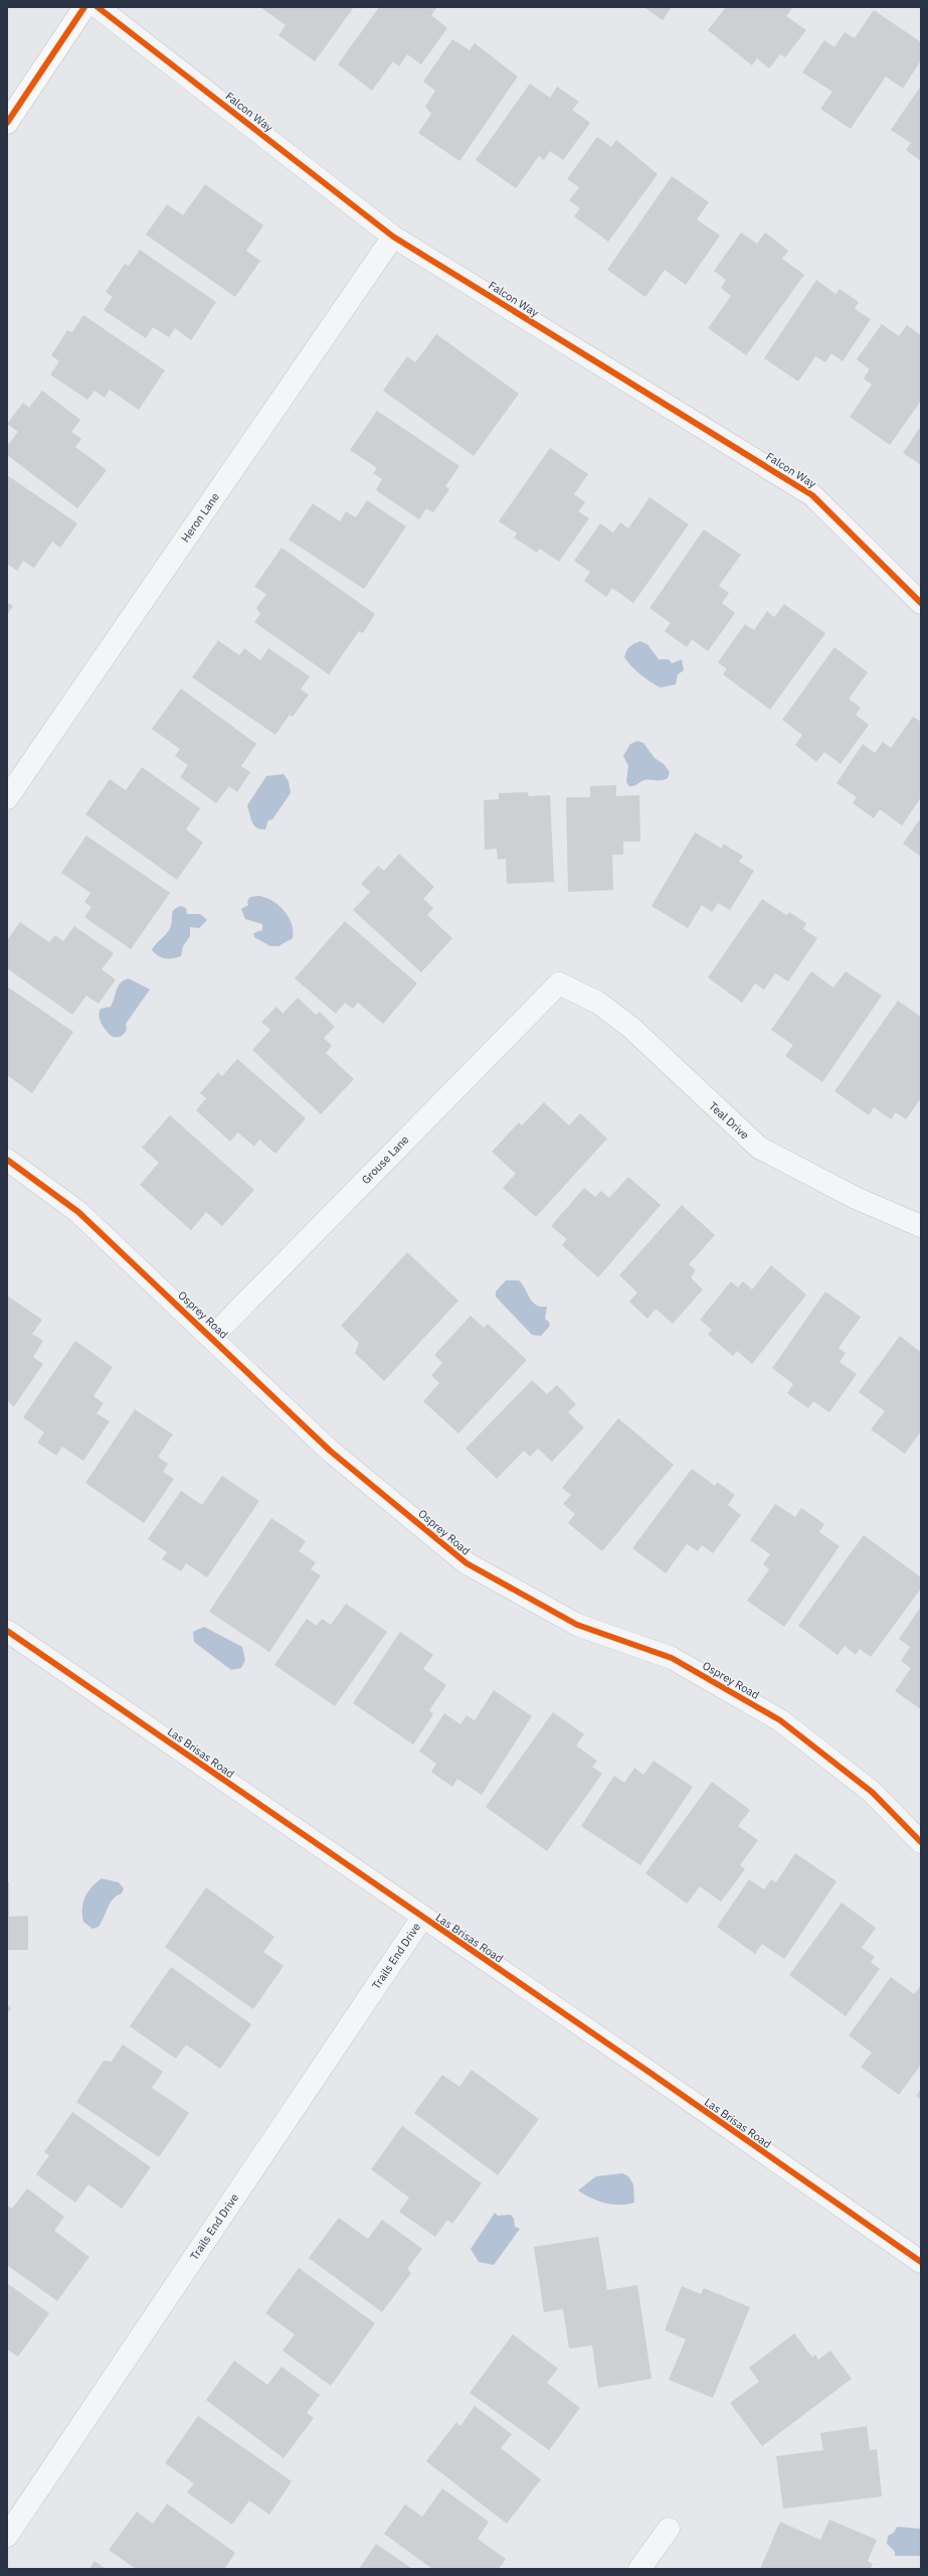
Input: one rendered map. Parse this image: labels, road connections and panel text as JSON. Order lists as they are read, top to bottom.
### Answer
{
  "streets": {
    "street": [
      "Falcon Way",
      "Heron Lane",
      "Teal Drive",
      "Grouse Lane",
      "Osprey Road",
      "Las Brisas Road",
      "Trails End Drive"
    ]
  },
  "crossings": [
    ["Falcon Way", "Heron Lane"],
    ["Teal Drive", "Grouse Lane"],
    ["Grouse Lane", "Osprey Road"],
    ["Las Brisas Road", "Trails End Drive"]
  ]
}
